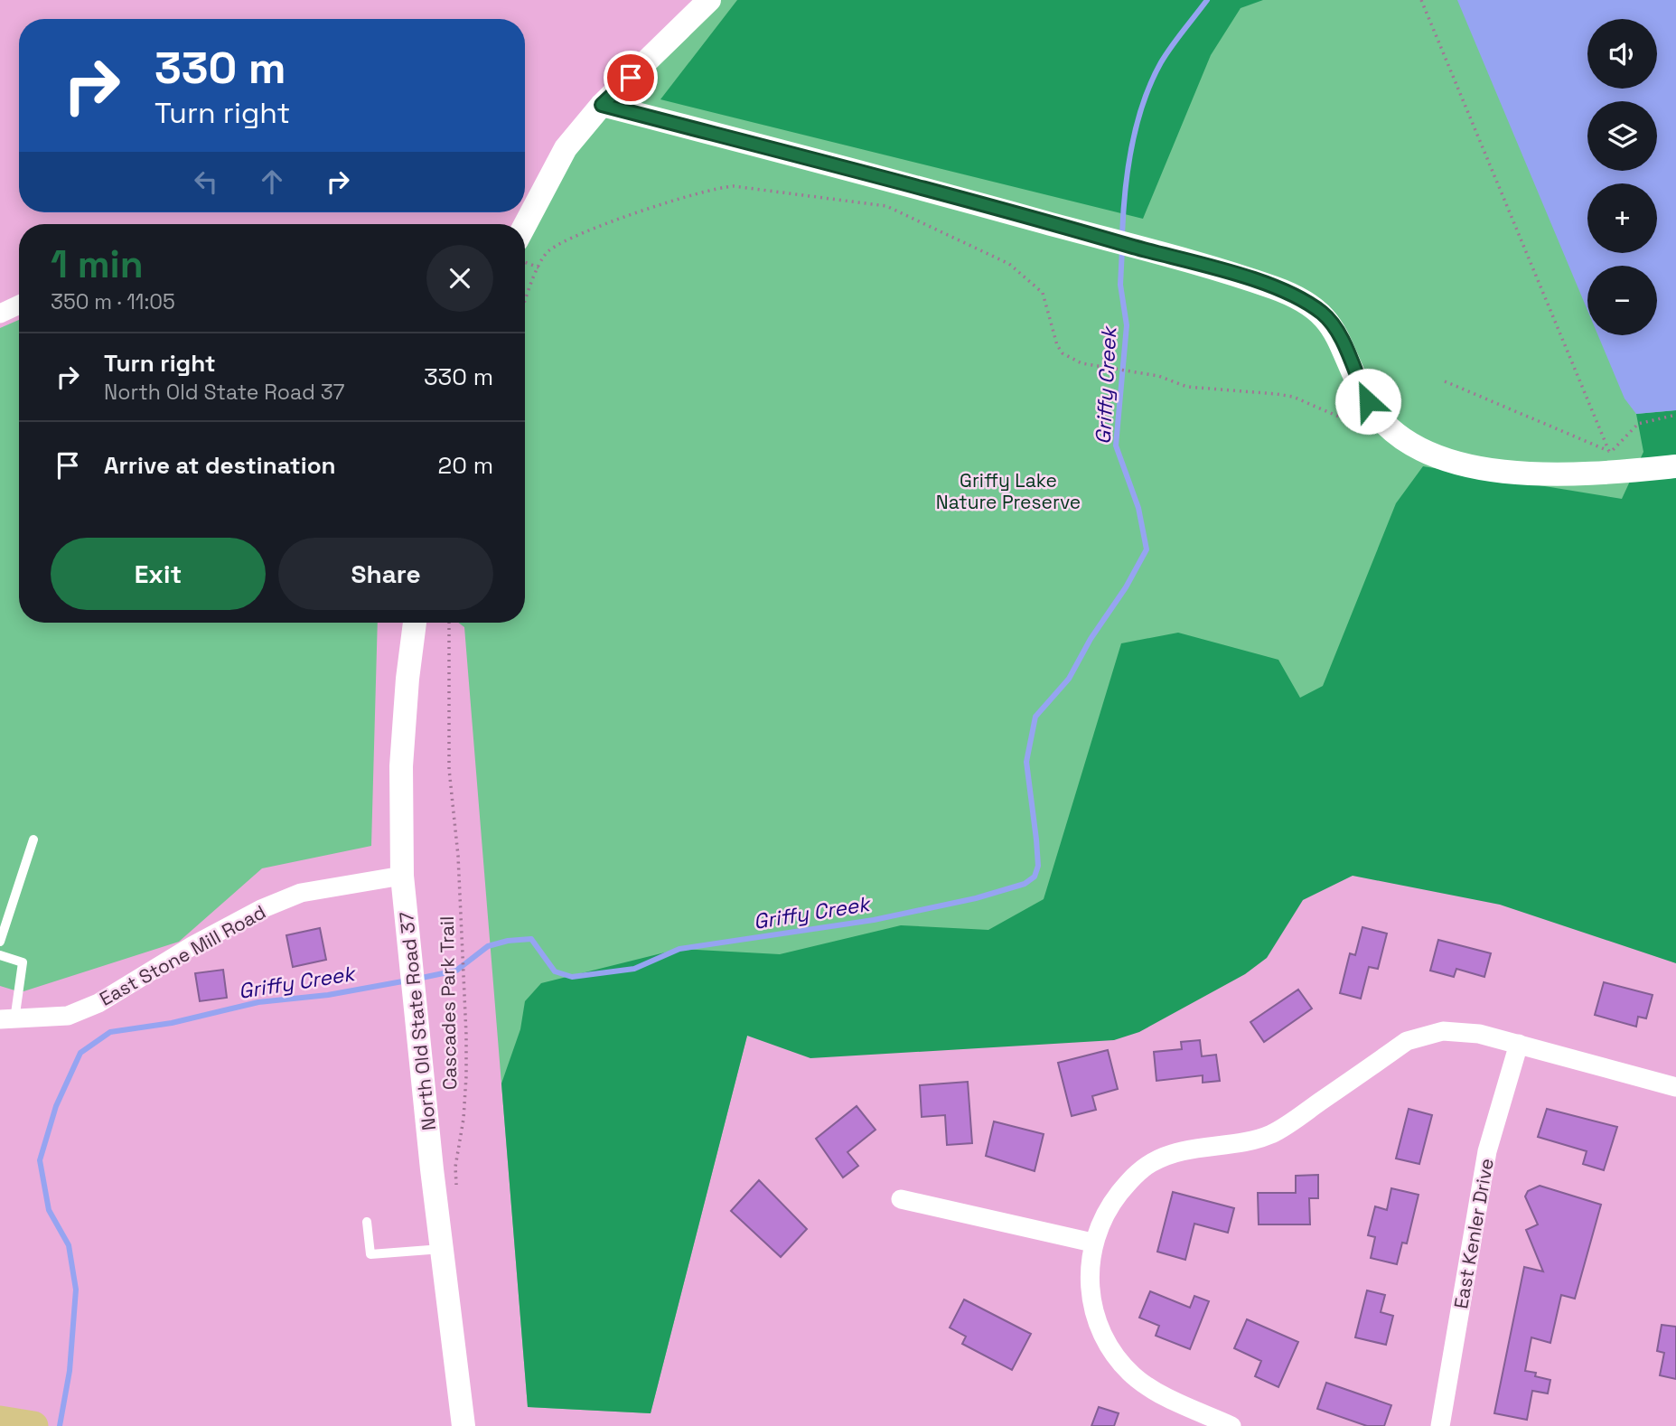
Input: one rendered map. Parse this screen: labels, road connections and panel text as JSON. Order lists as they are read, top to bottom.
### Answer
{
  "streets": {
    "street": ["East Stone Mill Road", "North Old State Road 37", "East Kenler Drive"],
    "path": ["Cascades Park Trail"]
  },
  "crossings": [
    ["East Stone Mill Road", "North Old State Road 37"]
  ],
  "water": ["Griffy Creek"],
  "parks": ["Griffy Lake Nature Preserve"],
  "page": {
    "map_buttons": ["+", "−"],
    "turn": ["330 m", "Turn right"],
    "heading": ["1 min", "350 m · 11:05"],
    "list": [
      {
        "name": "Turn right",
        "note": "North Old State Road 37",
        "value": "330 m"
      },
      {
        "name": "Arrive at destination",
        "value": "20 m"
      }
    ],
    "buttons": ["Exit", "Share"]
  }
}
